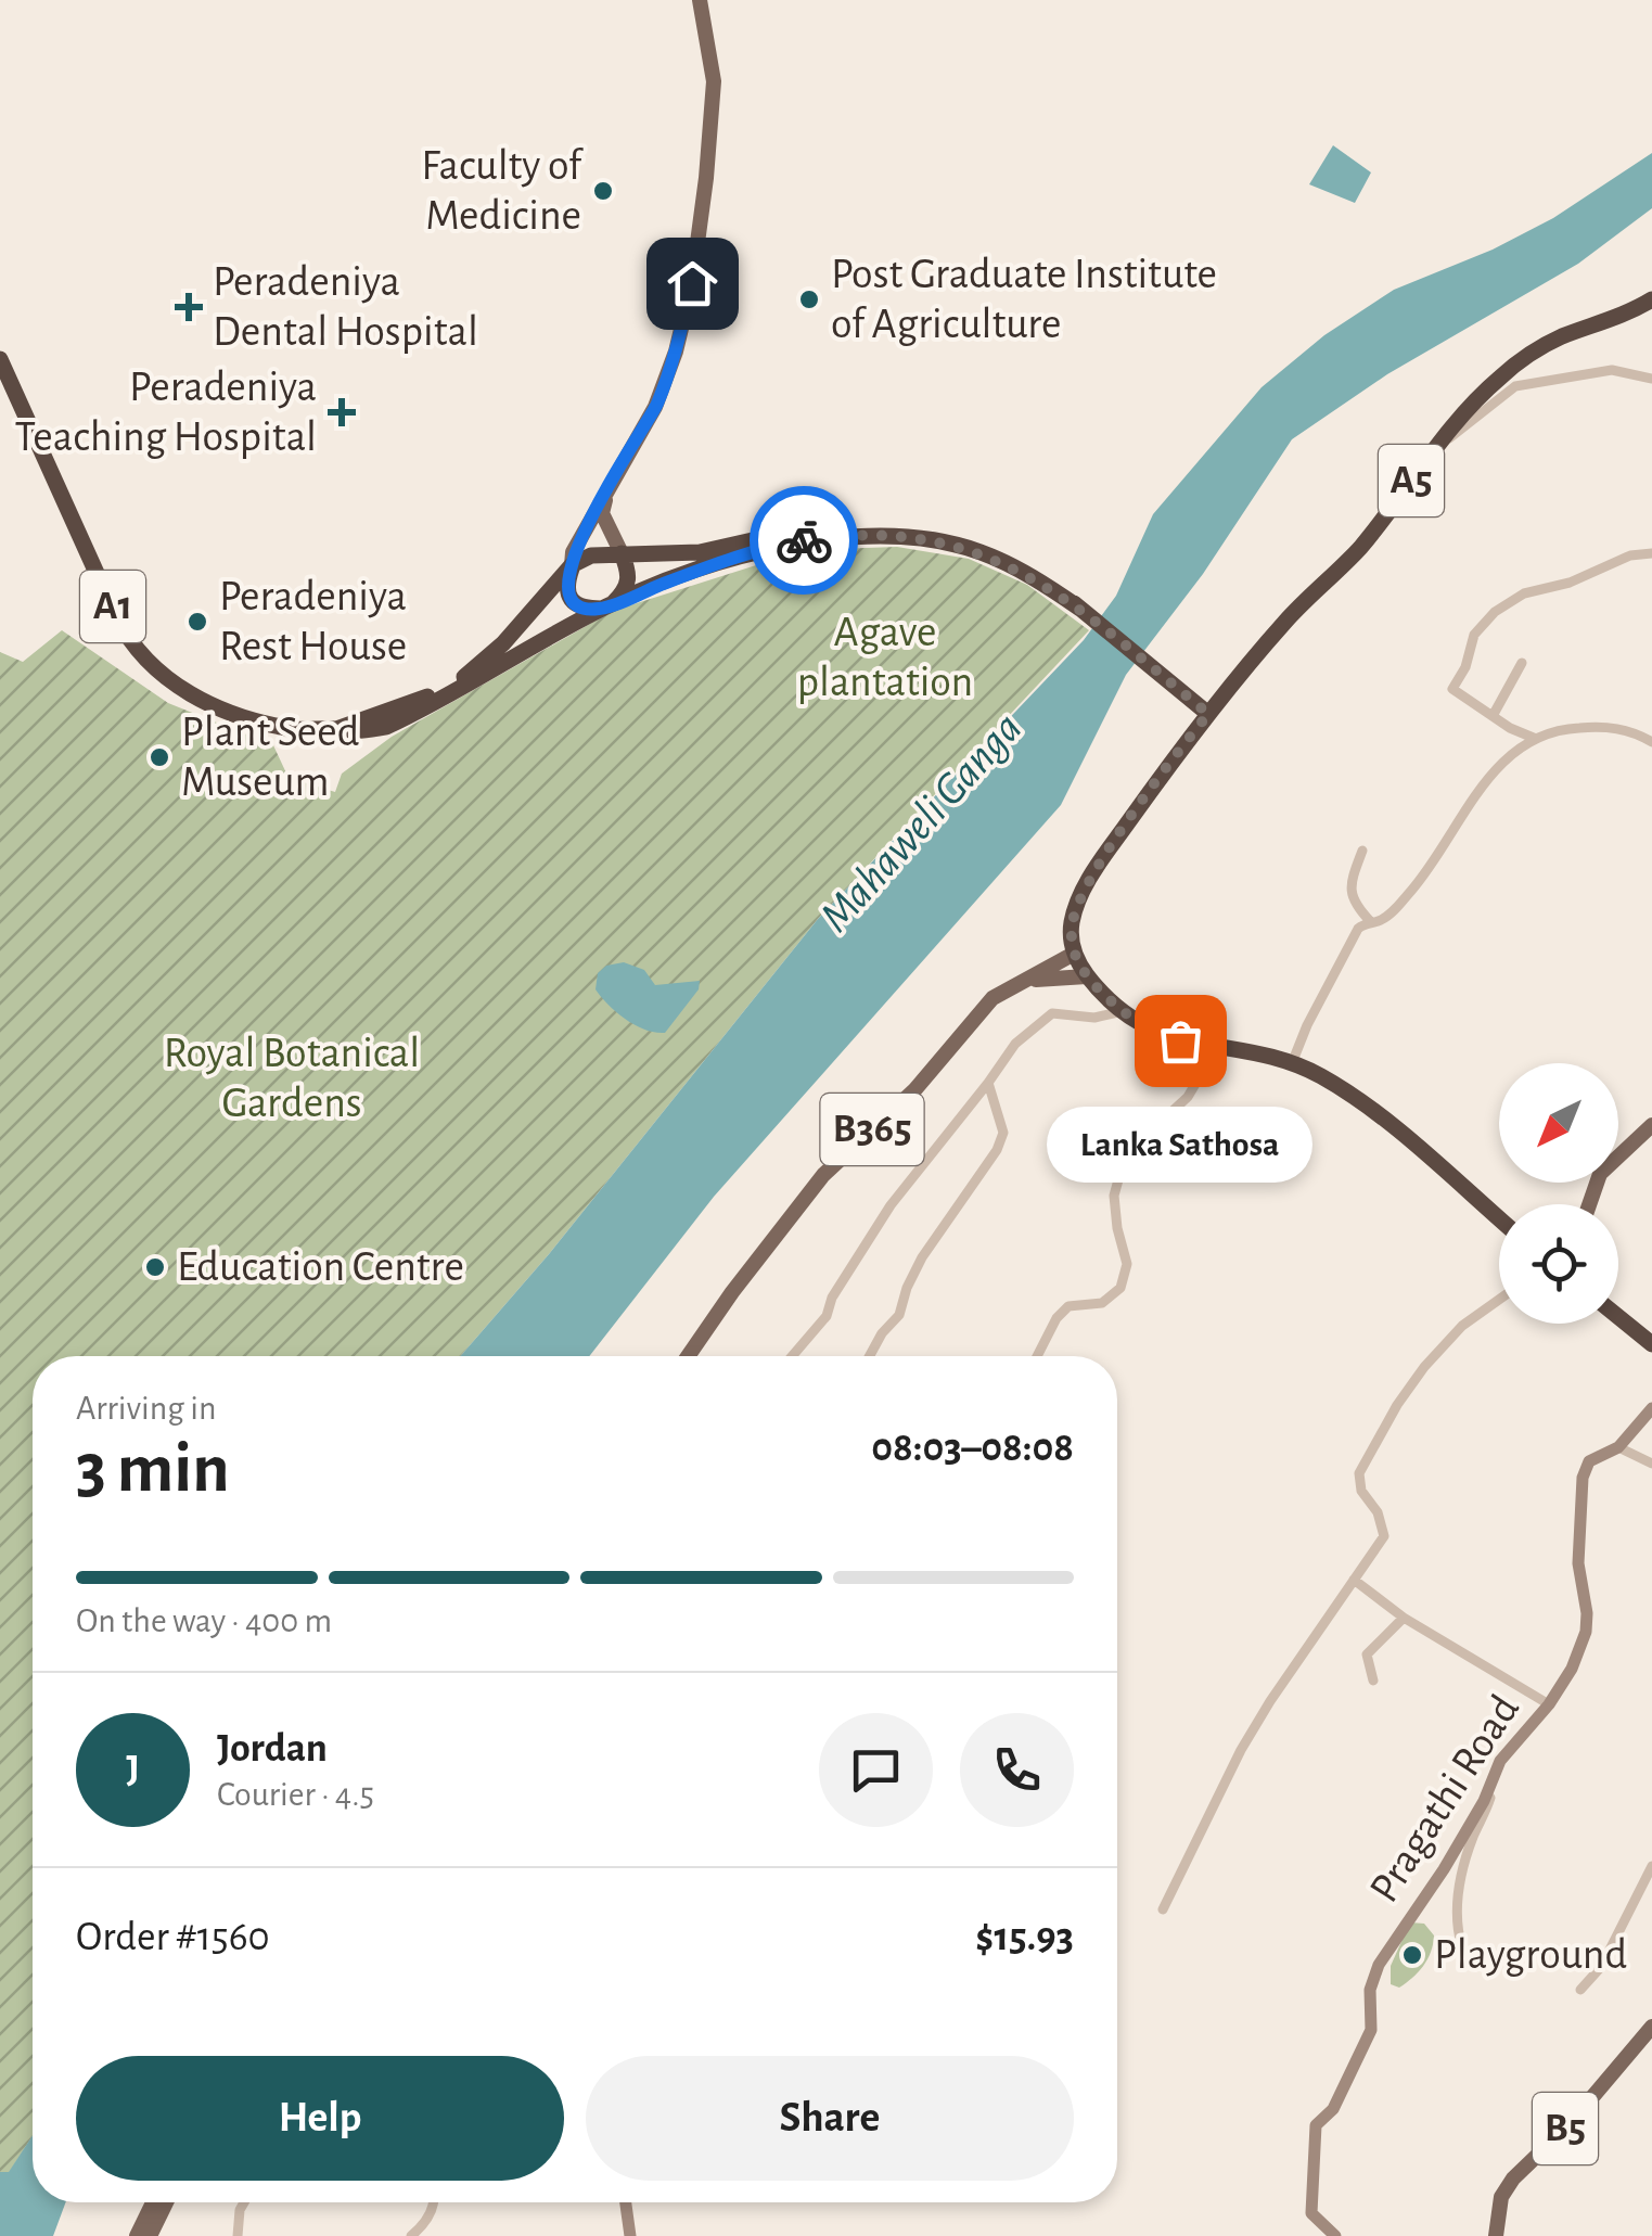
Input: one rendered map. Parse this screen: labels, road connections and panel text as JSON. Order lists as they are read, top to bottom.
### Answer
{
  "streets": {
    "highway": ["A5", "A1"],
    "main road": ["B365", "B5"],
    "street": ["Pragathi Road"]
  },
  "crossings": [
    ["A5", "A1"]
  ],
  "water": ["Mahaweli Ganga"],
  "parks": ["Agave plantation", "Royal Botanical Gardens"],
  "places": {
    "other": [
      "Faculty of Medicine",
      "Post Graduate Institute of Agriculture",
      "Peradeniya Rest House",
      "Plant Seed Museum",
      "Lanka Sathosa",
      "Education Centre",
      "Playground"
    ],
    "health": ["Peradeniya Dental Hospital", "Peradeniya Teaching Hospital"]
  },
  "north": "bottom left",
  "page": {
    "bubble": "Lanka Sathosa",
    "heading": ["3 min", "Arriving in", "08:03–08:08"],
    "panel": [
      "Jordan",
      "Courier · 4.5",
      "Order #1560",
      "$15.93"
    ],
    "bar": "On the way · 400 m",
    "round": "J",
    "buttons": ["Help", "Share"]
  }
}
